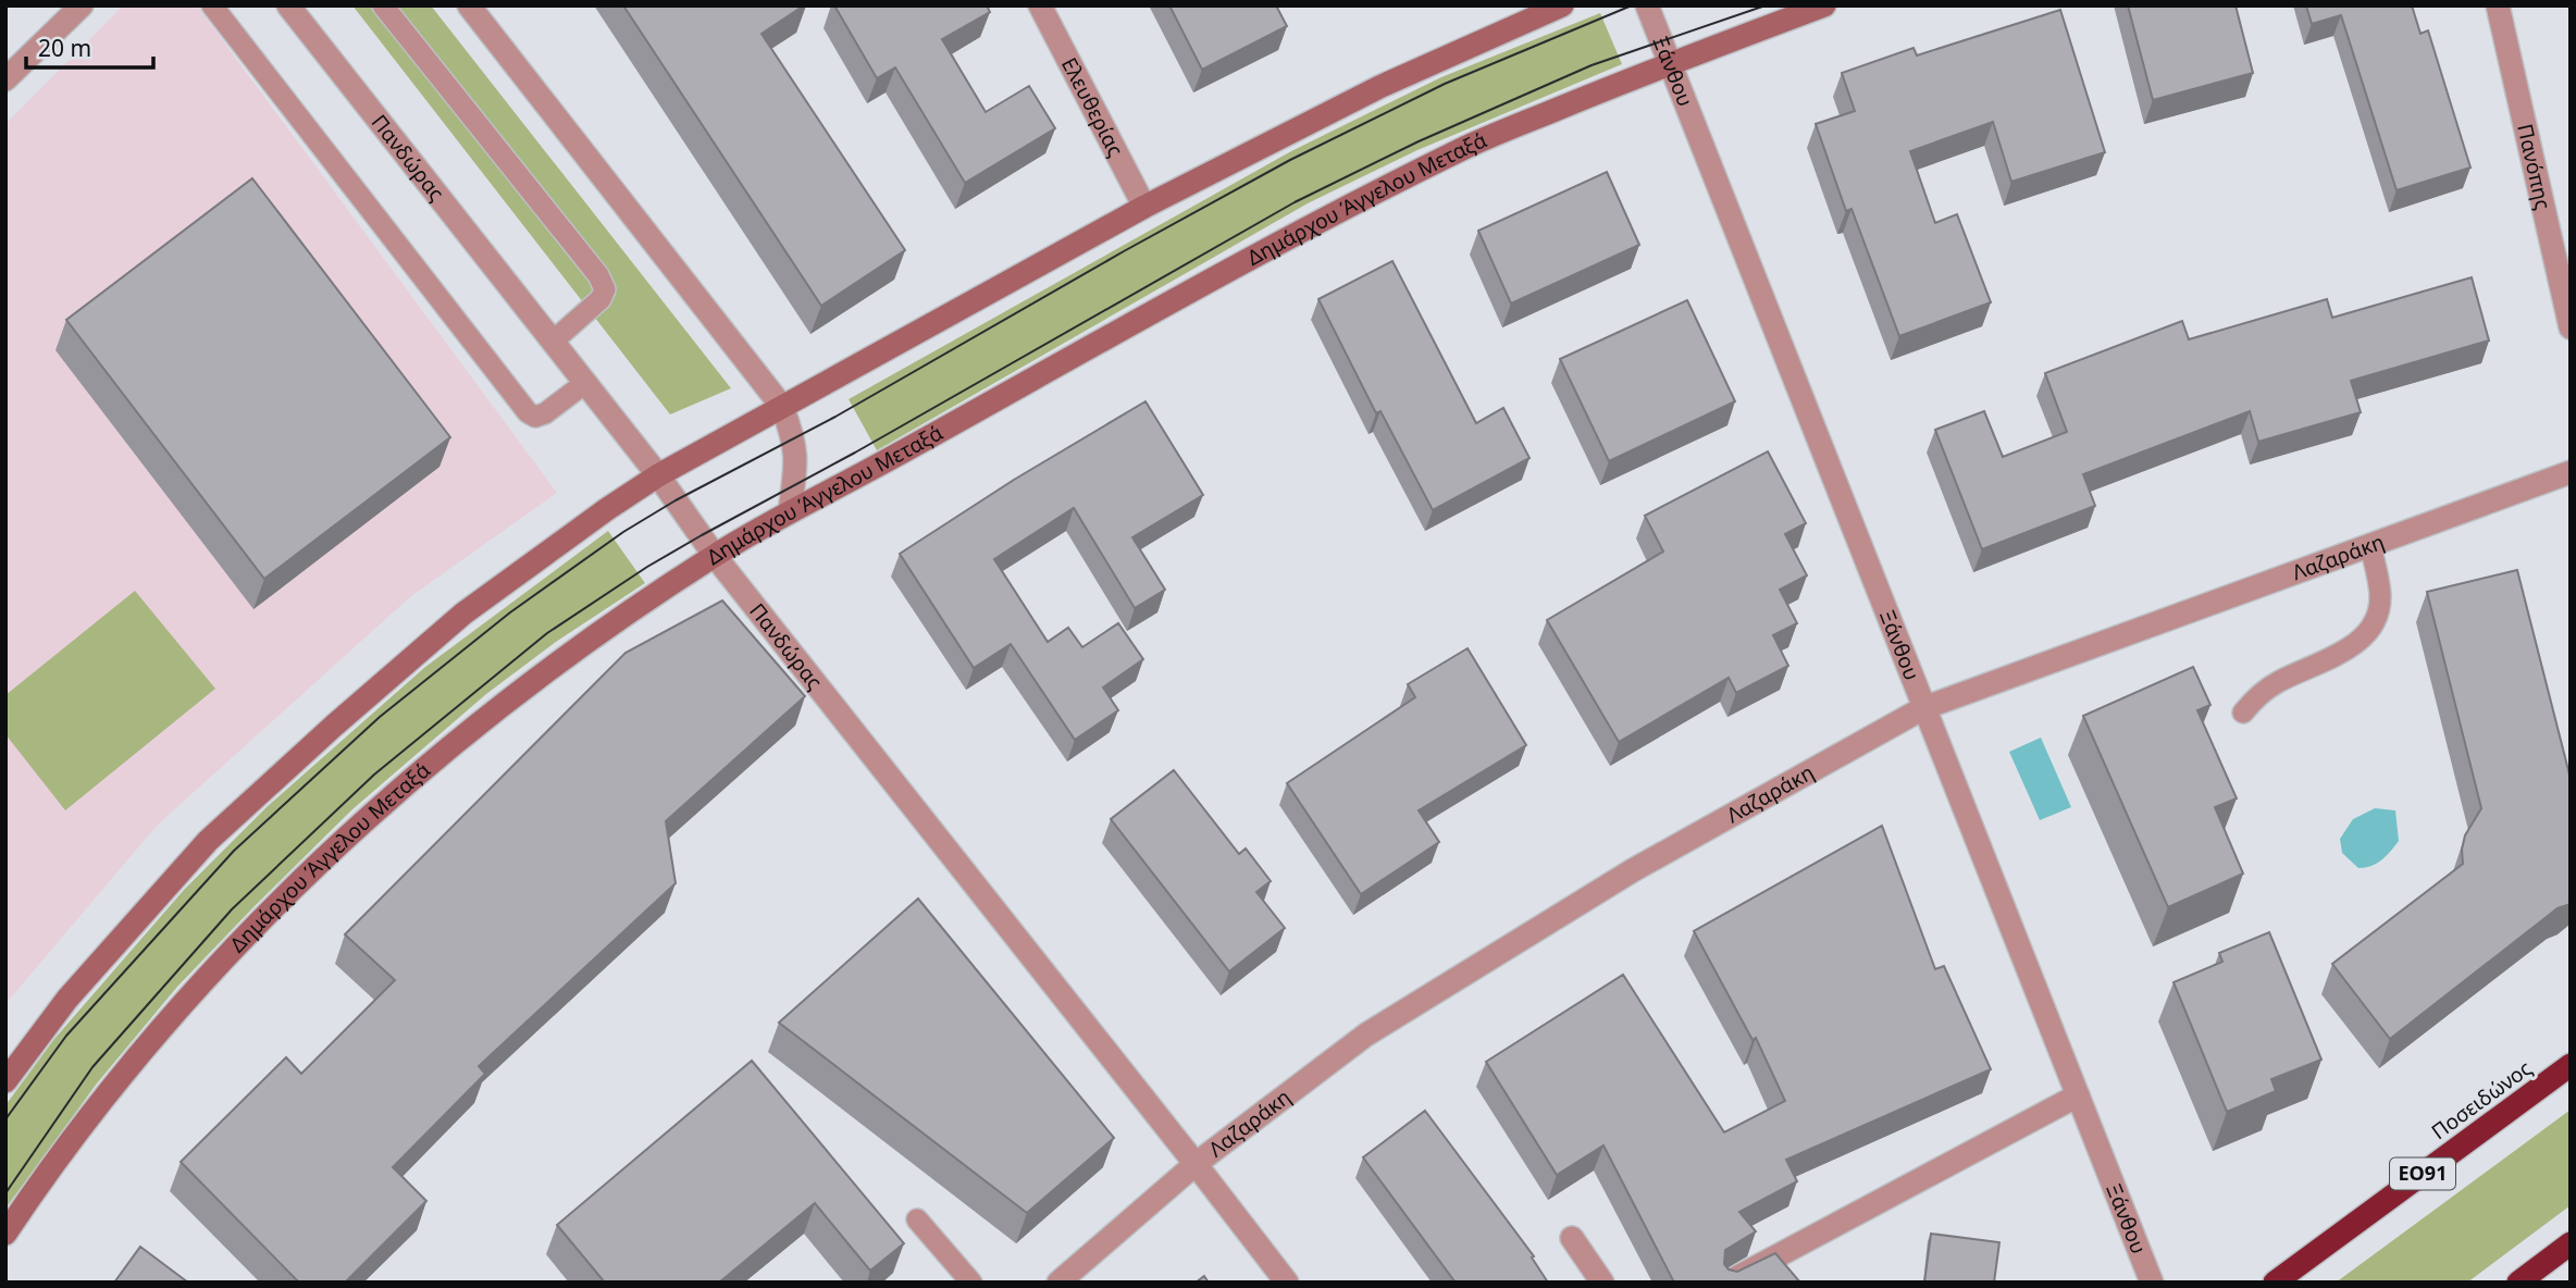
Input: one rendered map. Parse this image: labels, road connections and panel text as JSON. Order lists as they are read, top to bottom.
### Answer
{
  "streets": {
    "highway": ["Ποσειδώνος", "ΕΟ91"],
    "street": [
      "Ξάνθου",
      "Ελευθερίας",
      "Πανδώρας",
      "Πανόπης",
      "Δημάρχου Άγγελου Μεταξά",
      "Λαζαράκη"
    ]
  },
  "crossings": [
    ["Ξάνθου", "Δημάρχου Άγγελου Μεταξά"],
    ["Ξάνθου", "Λαζαράκη"],
    ["Πανδώρας", "Δημάρχου Άγγελου Μεταξά"],
    ["Πανδώρας", "Λαζαράκη"]
  ],
  "scale_bar": "20 m"
}
